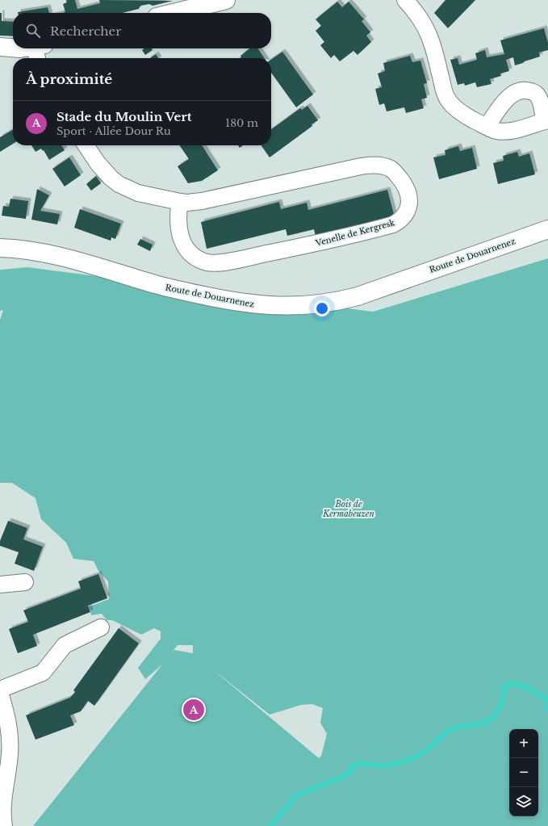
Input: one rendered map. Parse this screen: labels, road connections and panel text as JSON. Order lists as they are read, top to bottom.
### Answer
{
  "streets": {
    "main road": ["Route de Douarnenez"],
    "street": ["Venelle de Kergresk"]
  },
  "parks": ["Bois de Kermabeuzen"],
  "page": {
    "search": "Rechercher",
    "heading": "À proximité",
    "list": [
      {
        "mark": "A",
        "name": "Stade du Moulin Vert",
        "note": "Sport · Allée Dour Ru",
        "value": "180 m"
      }
    ],
    "pins": "A",
    "map_buttons": ["+", "−"]
  }
}
